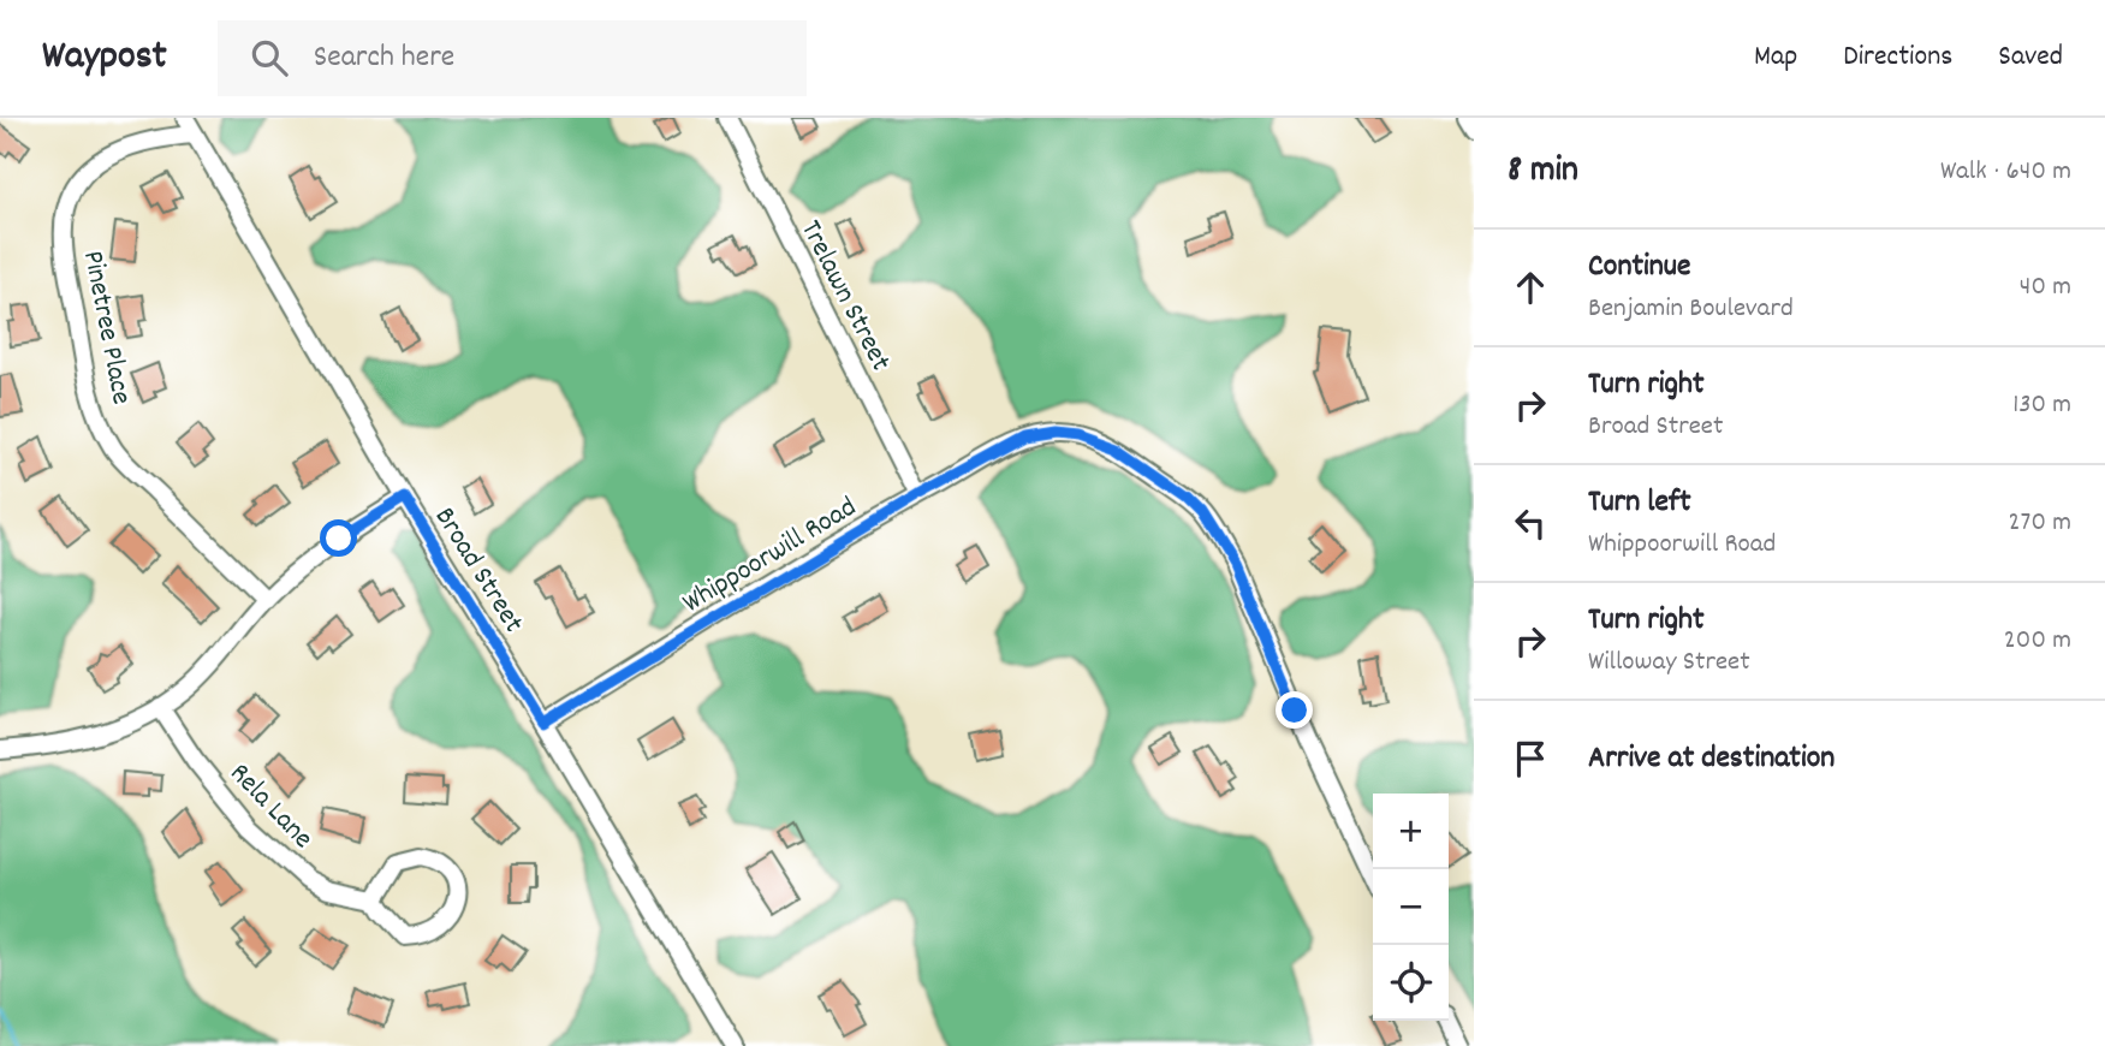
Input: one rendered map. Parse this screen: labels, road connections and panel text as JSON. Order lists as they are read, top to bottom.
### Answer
{
  "streets": {
    "street": [
      "Trelawn Street",
      "Pinetree Place",
      "Whippoorwill Road",
      "Broad Street",
      "Rela Lane"
    ]
  },
  "crossings": [
    ["Trelawn Street", "Whippoorwill Road"],
    ["Pinetree Place", "Broad Street"],
    ["Whippoorwill Road", "Broad Street"]
  ],
  "page": {
    "header": "Waypost",
    "search": "Search here",
    "nav": ["Map", "Directions", "Saved"],
    "heading": ["8 min", "Walk · 640 m"],
    "list": [
      ["Continue", "Benjamin Boulevard", "40 m"],
      ["Turn right", "Broad Street", "130 m"],
      ["Turn left", "Whippoorwill Road", "270 m"],
      ["Turn right", "Willoway Street", "200 m"],
      "Arrive at destination"
    ],
    "map_buttons": ["+", "−"]
  }
}
